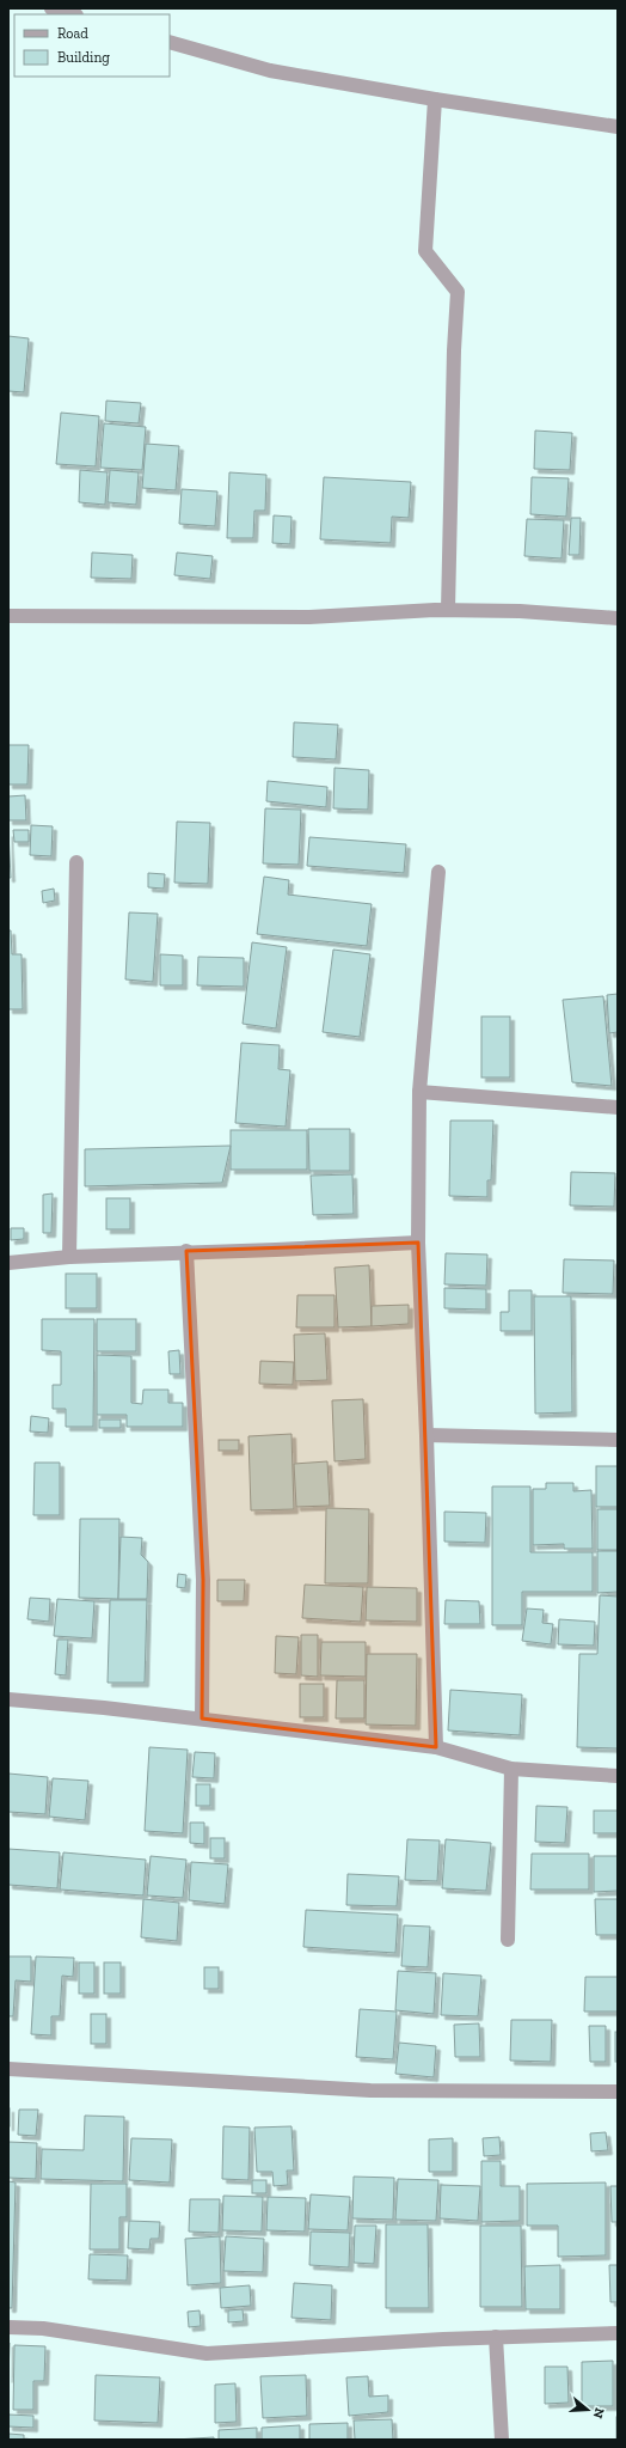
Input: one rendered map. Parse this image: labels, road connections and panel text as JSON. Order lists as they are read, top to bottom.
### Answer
{
  "legend": ["Road", "Building"],
  "north": "right"
}
